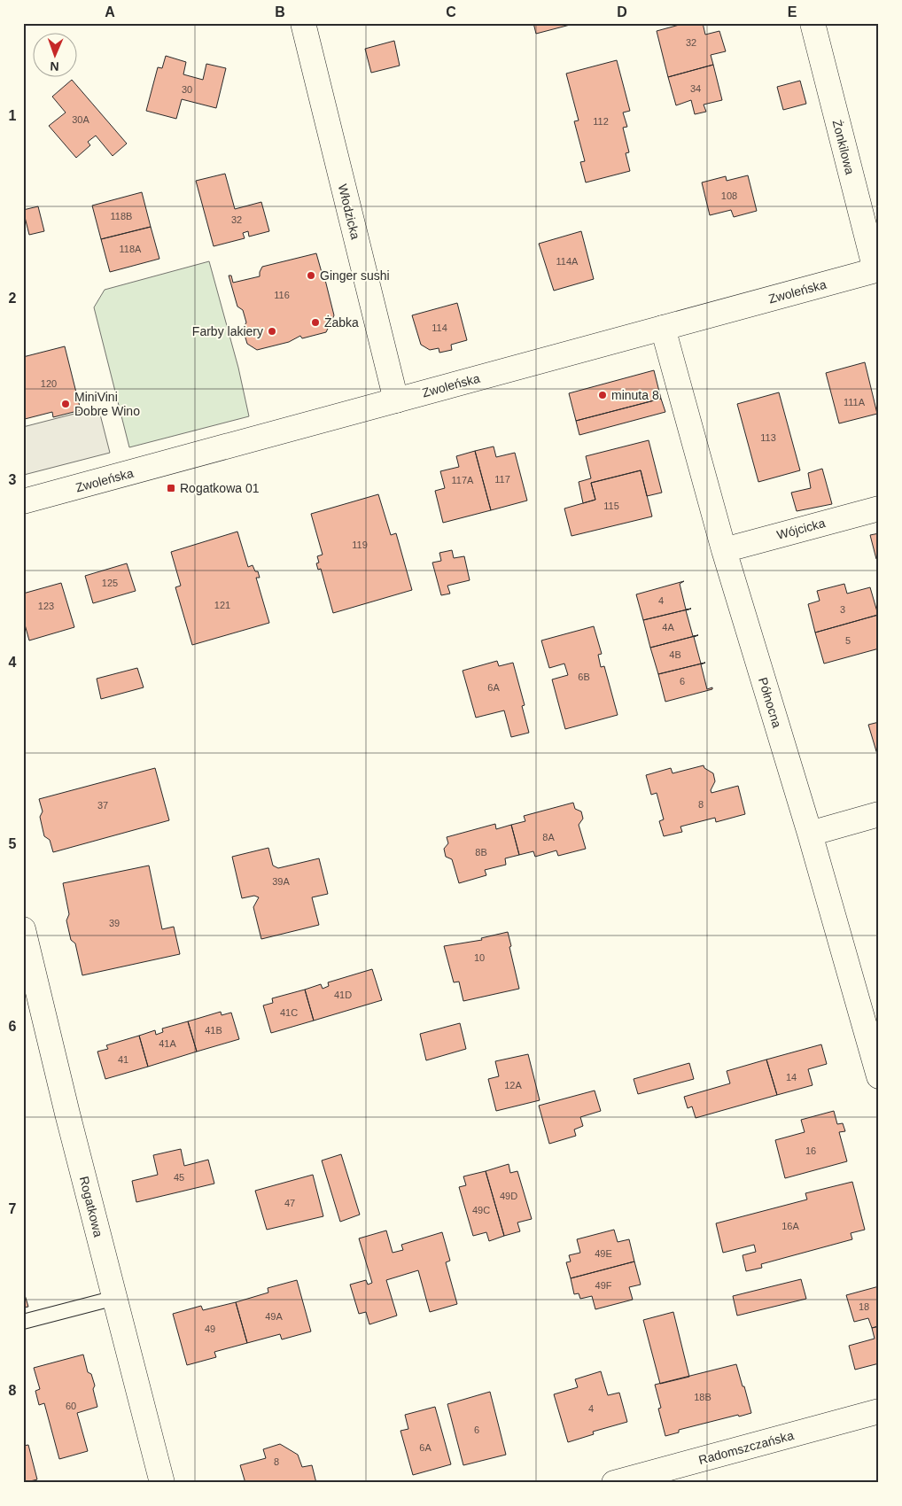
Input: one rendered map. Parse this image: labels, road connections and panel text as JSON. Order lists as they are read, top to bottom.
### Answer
{
  "streets": {
    "street": [
      "Żonkilowa",
      "Włodzicka",
      "Zwoleńska",
      "Wójcicka",
      "Północna",
      "Rogatkowa",
      "Radomszczańska"
    ]
  },
  "crossings": [
    ["Żonkilowa", "Zwoleńska"],
    ["Włodzicka", "Zwoleńska"],
    ["Zwoleńska", "Północna"],
    ["Wójcicka", "Północna"]
  ],
  "places": {
    "other": [
      "Ginger sushi",
      "Żabka",
      "Farby lakiery",
      "minuta 8",
      "MiniVini Dobre Wino"
    ],
    "transit": ["Rogatkowa 01"]
  },
  "house_numbers": [
    "32",
    "34",
    "30",
    "30A",
    "112",
    "108",
    "118B",
    "32",
    "118A",
    "114A",
    "116",
    "114",
    "120",
    "111A",
    "113",
    "117",
    "117A",
    "115",
    "119",
    "125",
    "4",
    "121",
    "123",
    "3",
    "4A",
    "5",
    "4B",
    "6B",
    "6",
    "6A",
    "8",
    "37",
    "8A",
    "8B",
    "39A",
    "39",
    "10",
    "41D",
    "41C",
    "41B",
    "41A",
    "41",
    "14",
    "12A",
    "16",
    "45",
    "49D",
    "47",
    "49C",
    "16A",
    "49E",
    "49F",
    "18",
    "49A",
    "49",
    "18B",
    "60",
    "4",
    "6",
    "6A",
    "8"
  ],
  "north": "bottom",
  "grid": {
    "columns": [
      "A",
      "B",
      "C",
      "D",
      "E"
    ],
    "rows": [
      "1",
      "2",
      "3",
      "4",
      "5",
      "6",
      "7",
      "8"
    ]
  }
}
